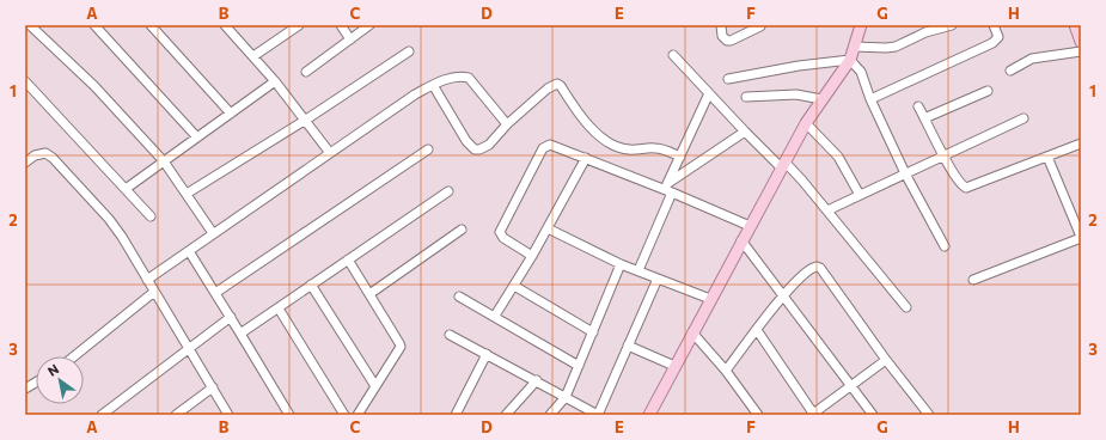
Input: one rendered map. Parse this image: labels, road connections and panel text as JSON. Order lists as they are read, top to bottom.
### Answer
{
  "north": "top left",
  "grid": {
    "columns": [
      "A",
      "B",
      "C",
      "D",
      "E",
      "F",
      "G",
      "H"
    ],
    "rows": ["1", "2", "3"]
  }
}
